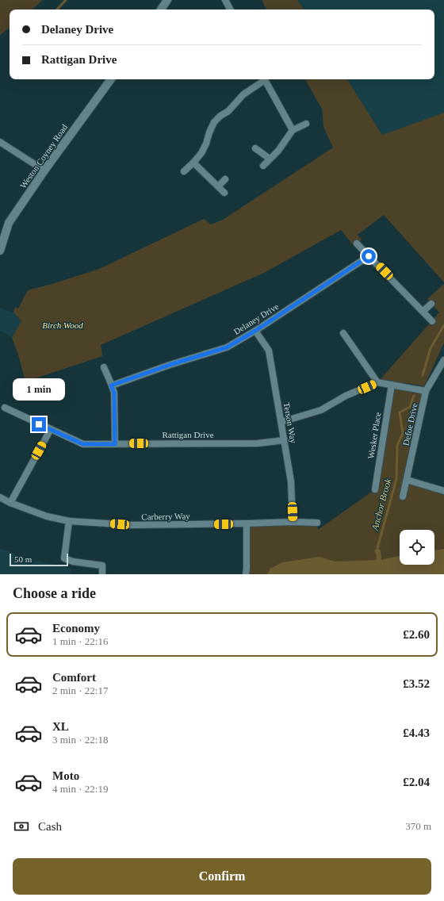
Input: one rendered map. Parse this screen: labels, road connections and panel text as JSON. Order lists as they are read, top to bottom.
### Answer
{
  "streets": {
    "street": [
      "Weston Coyney Road",
      "Delaney Drive",
      "Terson Way",
      "Defoe Drive",
      "Rattigan Drive",
      "Wesker Place",
      "Carberry Way"
    ]
  },
  "crossings": [
    ["Delaney Drive", "Terson Way"],
    ["Terson Way", "Rattigan Drive"],
    ["Terson Way", "Carberry Way"]
  ],
  "water": ["Anchor Brook"],
  "parks": ["Birch Wood"],
  "scale_bar": "50 m",
  "page": {
    "banner": ["Delaney Drive", "Rattigan Drive"],
    "bubble": "1 min",
    "scale": "50 m",
    "heading": "Choose a ride",
    "list": [
      {
        "name": "Economy",
        "note": "1 min · 22:16",
        "value": "£2.60"
      },
      {
        "name": "Comfort",
        "note": "2 min · 22:17",
        "value": "£3.52"
      },
      {
        "name": "XL",
        "note": "3 min · 22:18",
        "value": "£4.43"
      },
      {
        "name": "Moto",
        "note": "4 min · 22:19",
        "value": "£2.04"
      }
    ],
    "pay": ["Cash", "370 m"],
    "buttons": "Confirm"
  }
}
